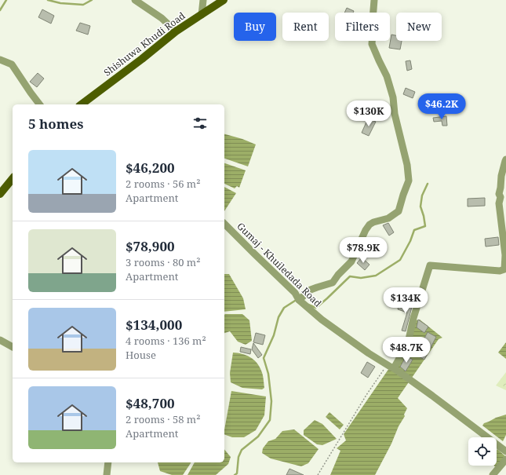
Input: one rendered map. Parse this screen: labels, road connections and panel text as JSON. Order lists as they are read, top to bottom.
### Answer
{
  "streets": {
    "main road": ["Shishuwa Khudi Road"],
    "street": ["Gumaj - Khuiledada Road"]
  },
  "page": {
    "chip": [
      "Buy",
      "Rent",
      "Filters",
      "New"
    ],
    "price": [
      "$46.2K",
      "$130K",
      "$78.9K",
      "$134K",
      "$48.7K"
    ],
    "heading": "5 homes",
    "list": [
      {
        "name": "$46,200",
        "note": "2 rooms · 56 m² · Apartment"
      },
      {
        "name": "$78,900",
        "note": "3 rooms · 80 m² · Apartment"
      },
      {
        "name": "$134,000",
        "note": "4 rooms · 136 m² · House"
      },
      {
        "name": "$48,700",
        "note": "2 rooms · 58 m² · Apartment"
      }
    ]
  }
}
